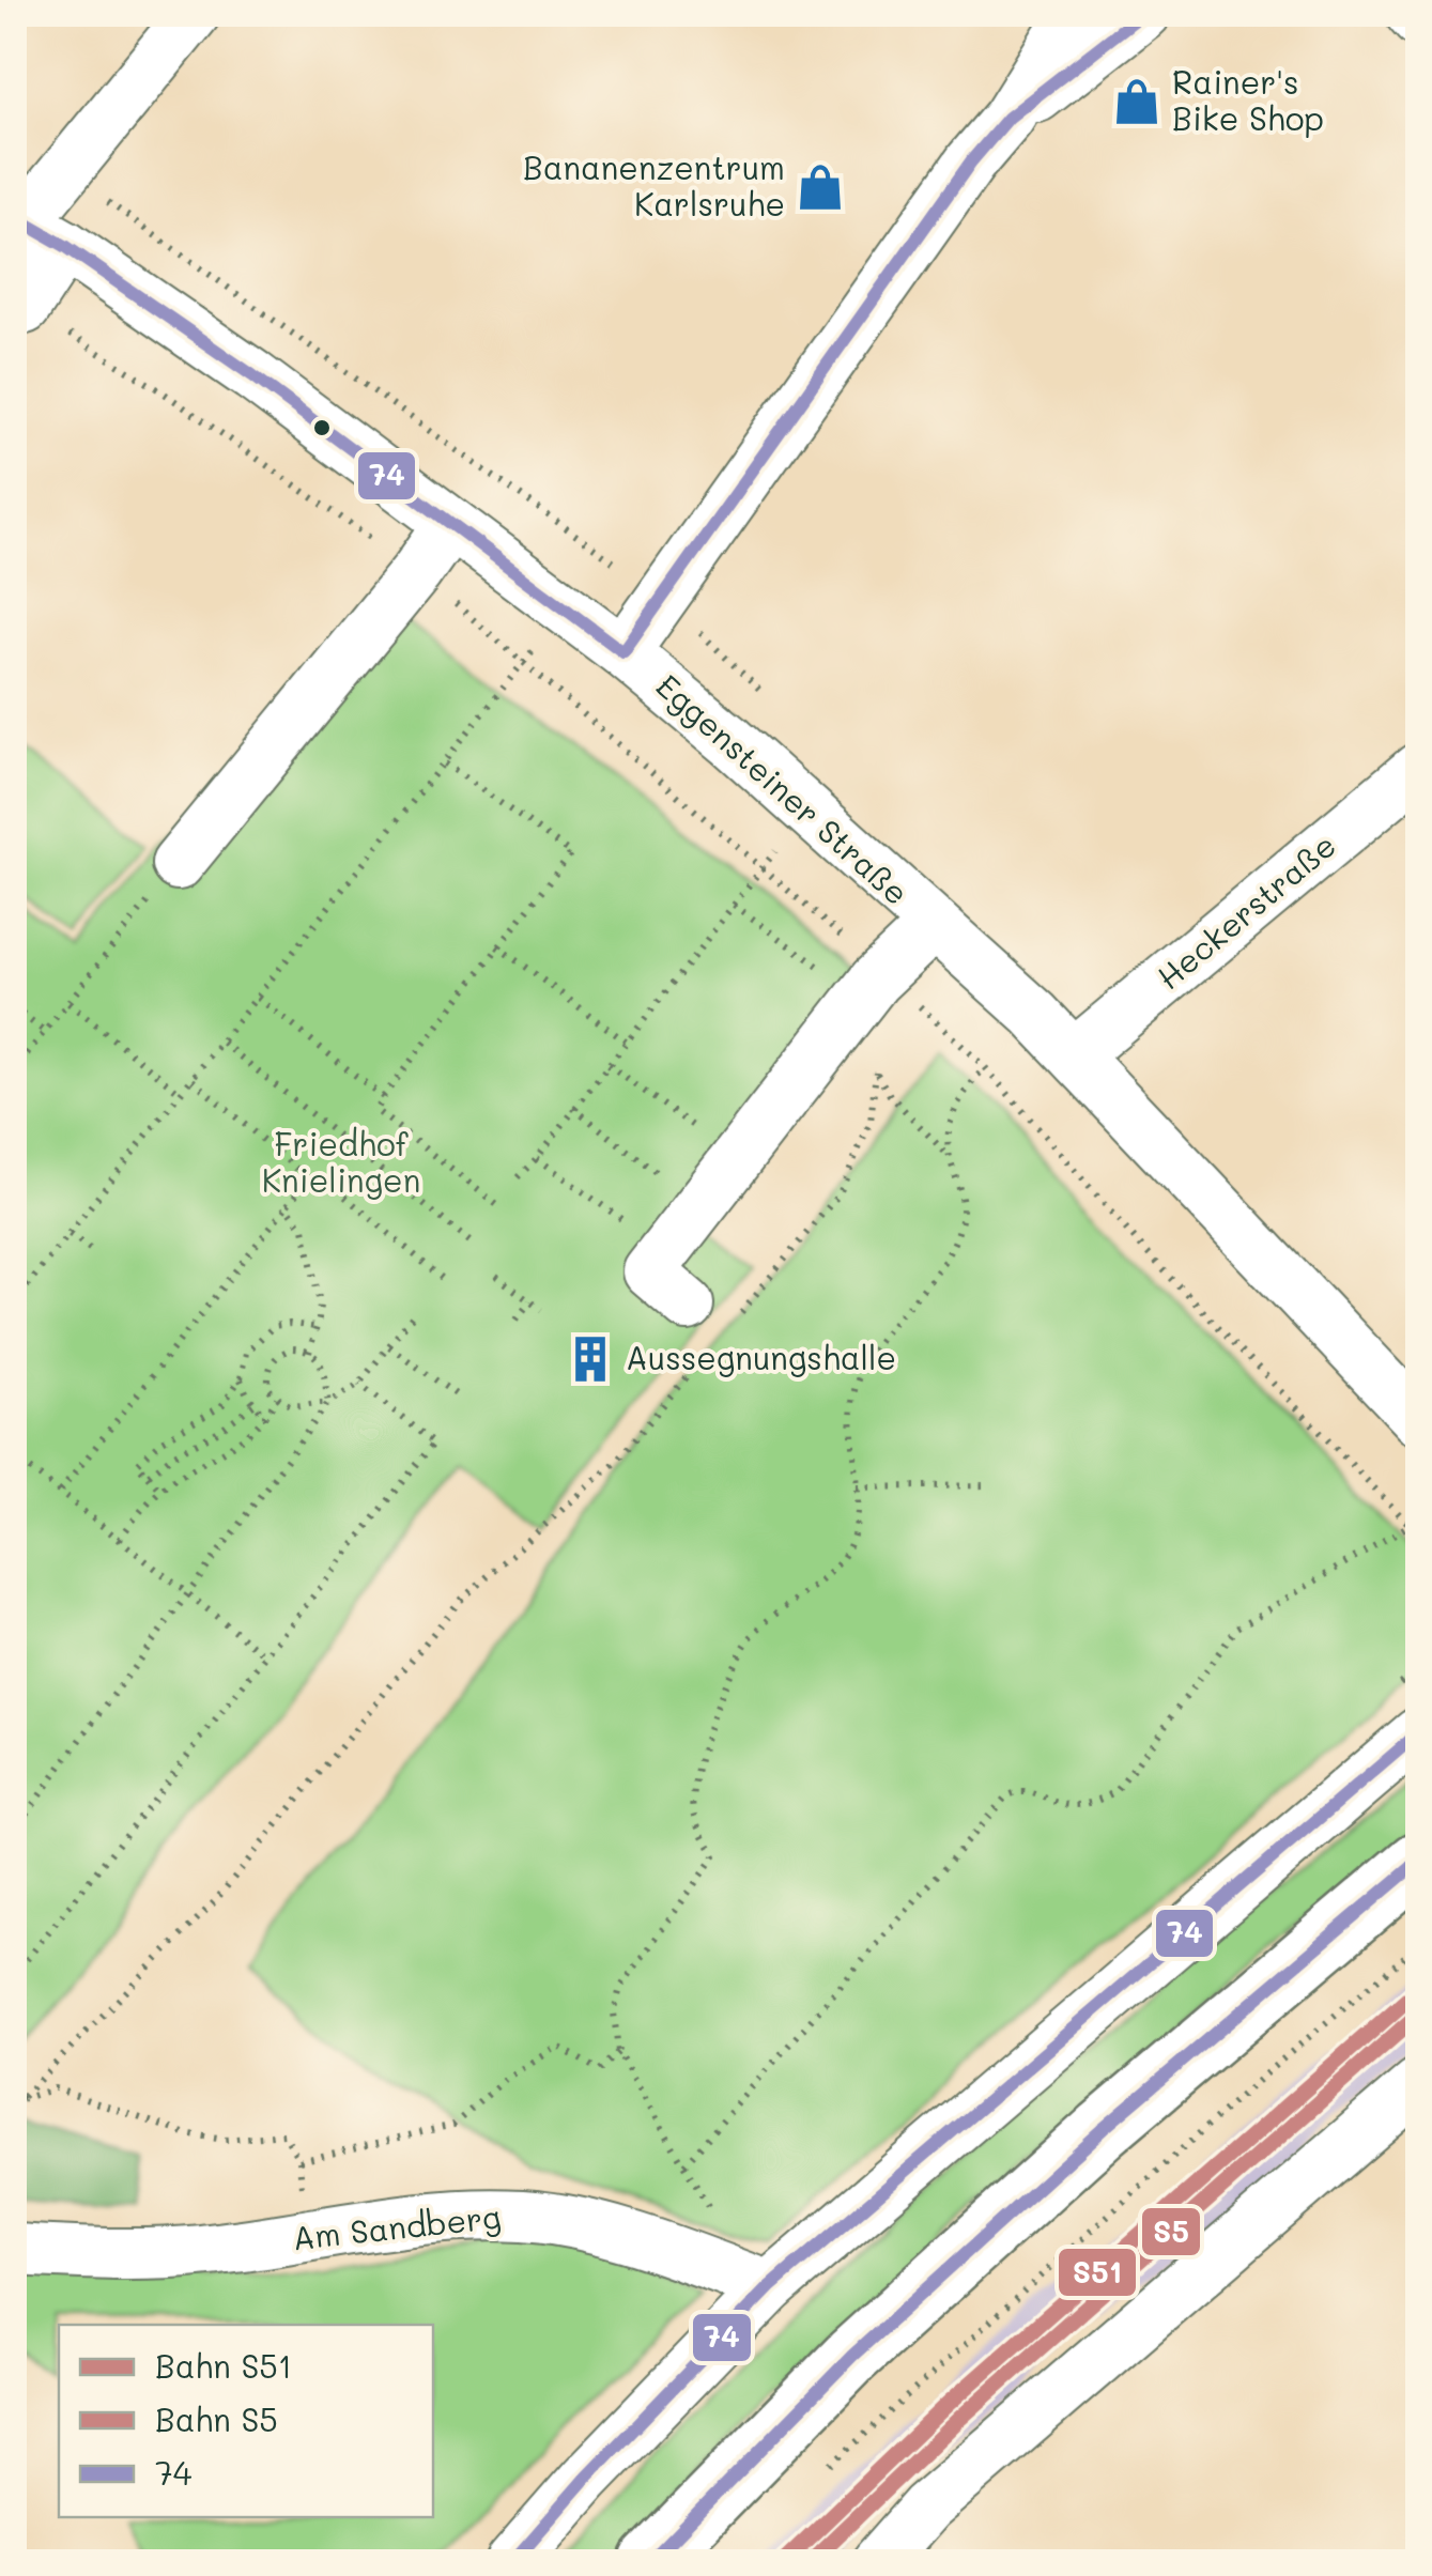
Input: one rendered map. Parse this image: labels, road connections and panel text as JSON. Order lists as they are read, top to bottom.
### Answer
{
  "streets": {
    "street": ["Eggensteiner Straße", "Heckerstraße", "Am Sandberg"]
  },
  "crossings": [
    ["Eggensteiner Straße", "Heckerstraße"]
  ],
  "parks": ["Friedhof Knielingen"],
  "places": {
    "shop": ["Rainer's Bike Shop", "Bananenzentrum Karlsruhe"],
    "building": ["Aussegnungshalle"]
  },
  "lines": ["transit line 74", "rail line S51", "rail line S5"],
  "legend": ["Bahn S51", "Bahn S5", "74"]
}
